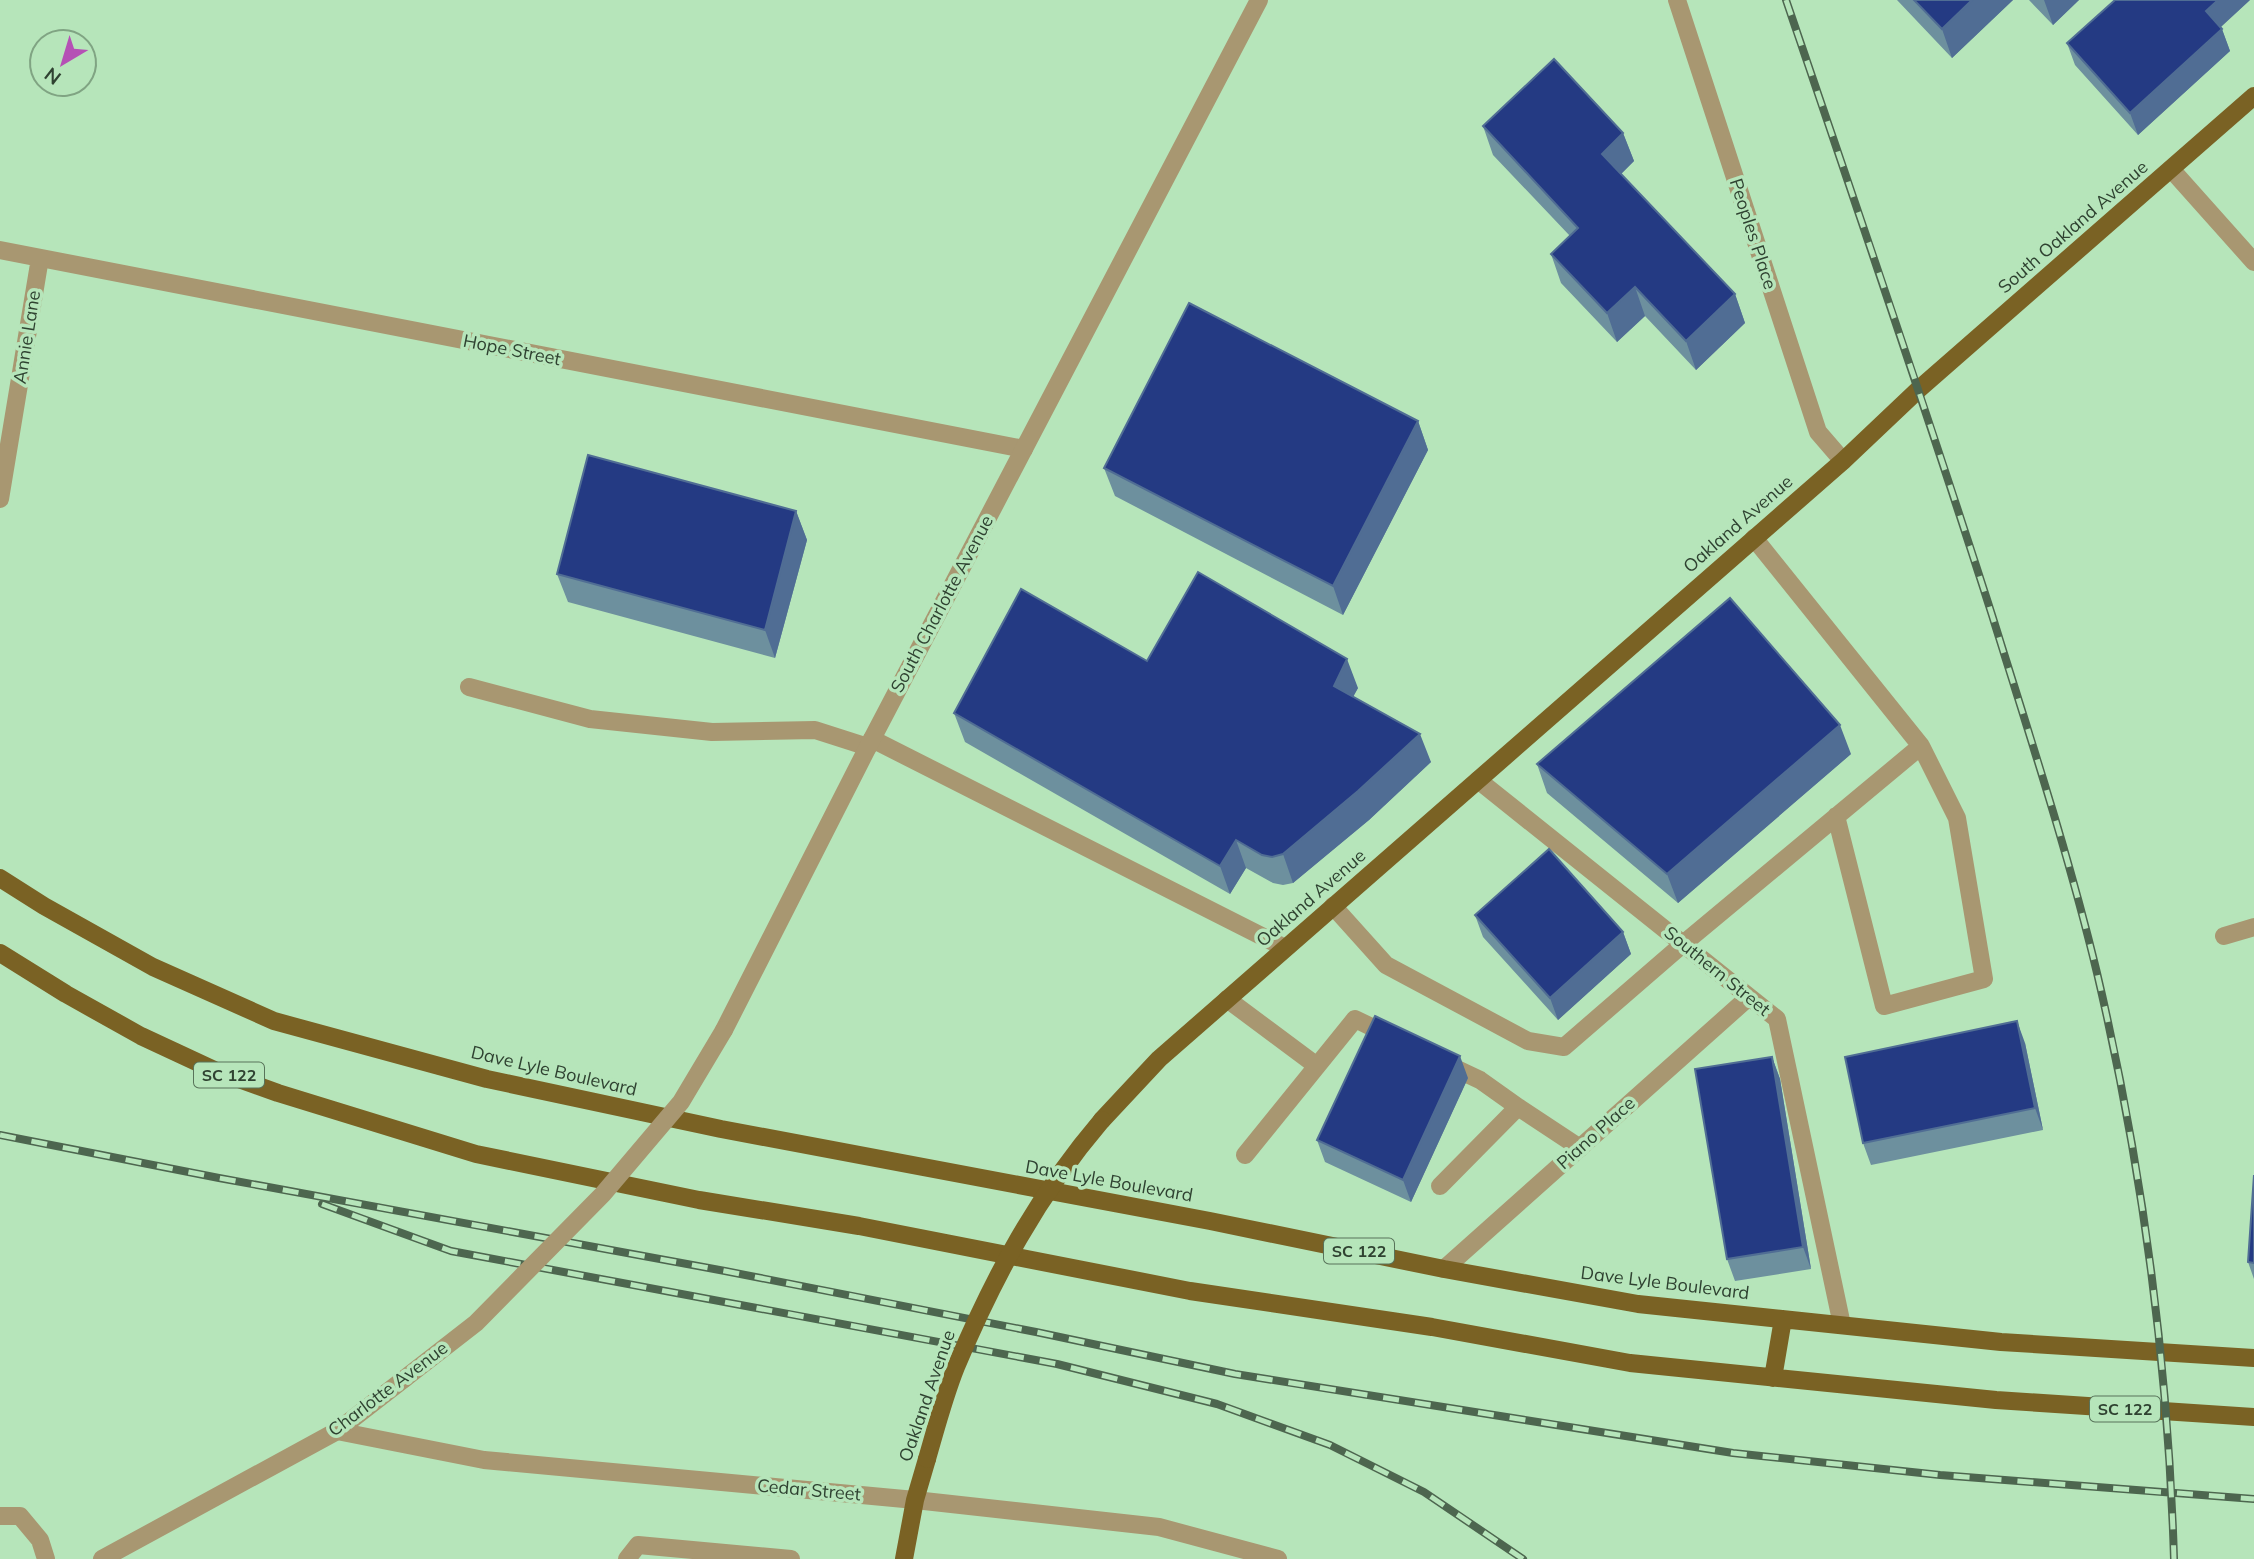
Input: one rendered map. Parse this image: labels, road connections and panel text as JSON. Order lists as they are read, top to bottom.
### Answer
{
  "streets": {
    "main road": [
      "South Oakland Avenue",
      "Oakland Avenue",
      "Dave Lyle Boulevard",
      "SC 122"
    ],
    "street": [
      "Peoples Place",
      "Annie Lane",
      "Hope Street",
      "South Charlotte Avenue",
      "Southern Street",
      "Piano Place",
      "Charlotte Avenue",
      "Cedar Street"
    ]
  },
  "crossings": [
    ["South Oakland Avenue", "Oakland Avenue"],
    ["Peoples Place", "Oakland Avenue"],
    ["Annie Lane", "Hope Street"],
    ["Hope Street", "South Charlotte Avenue"],
    ["Oakland Avenue", "Southern Street"],
    ["Oakland Avenue", "Cedar Street"],
    ["South Charlotte Avenue", "Charlotte Avenue"],
    ["Southern Street", "Dave Lyle Boulevard"],
    ["Southern Street", "Piano Place"],
    ["Dave Lyle Boulevard", "Piano Place"],
    ["Charlotte Avenue", "Cedar Street"]
  ],
  "north": "bottom left"
}
